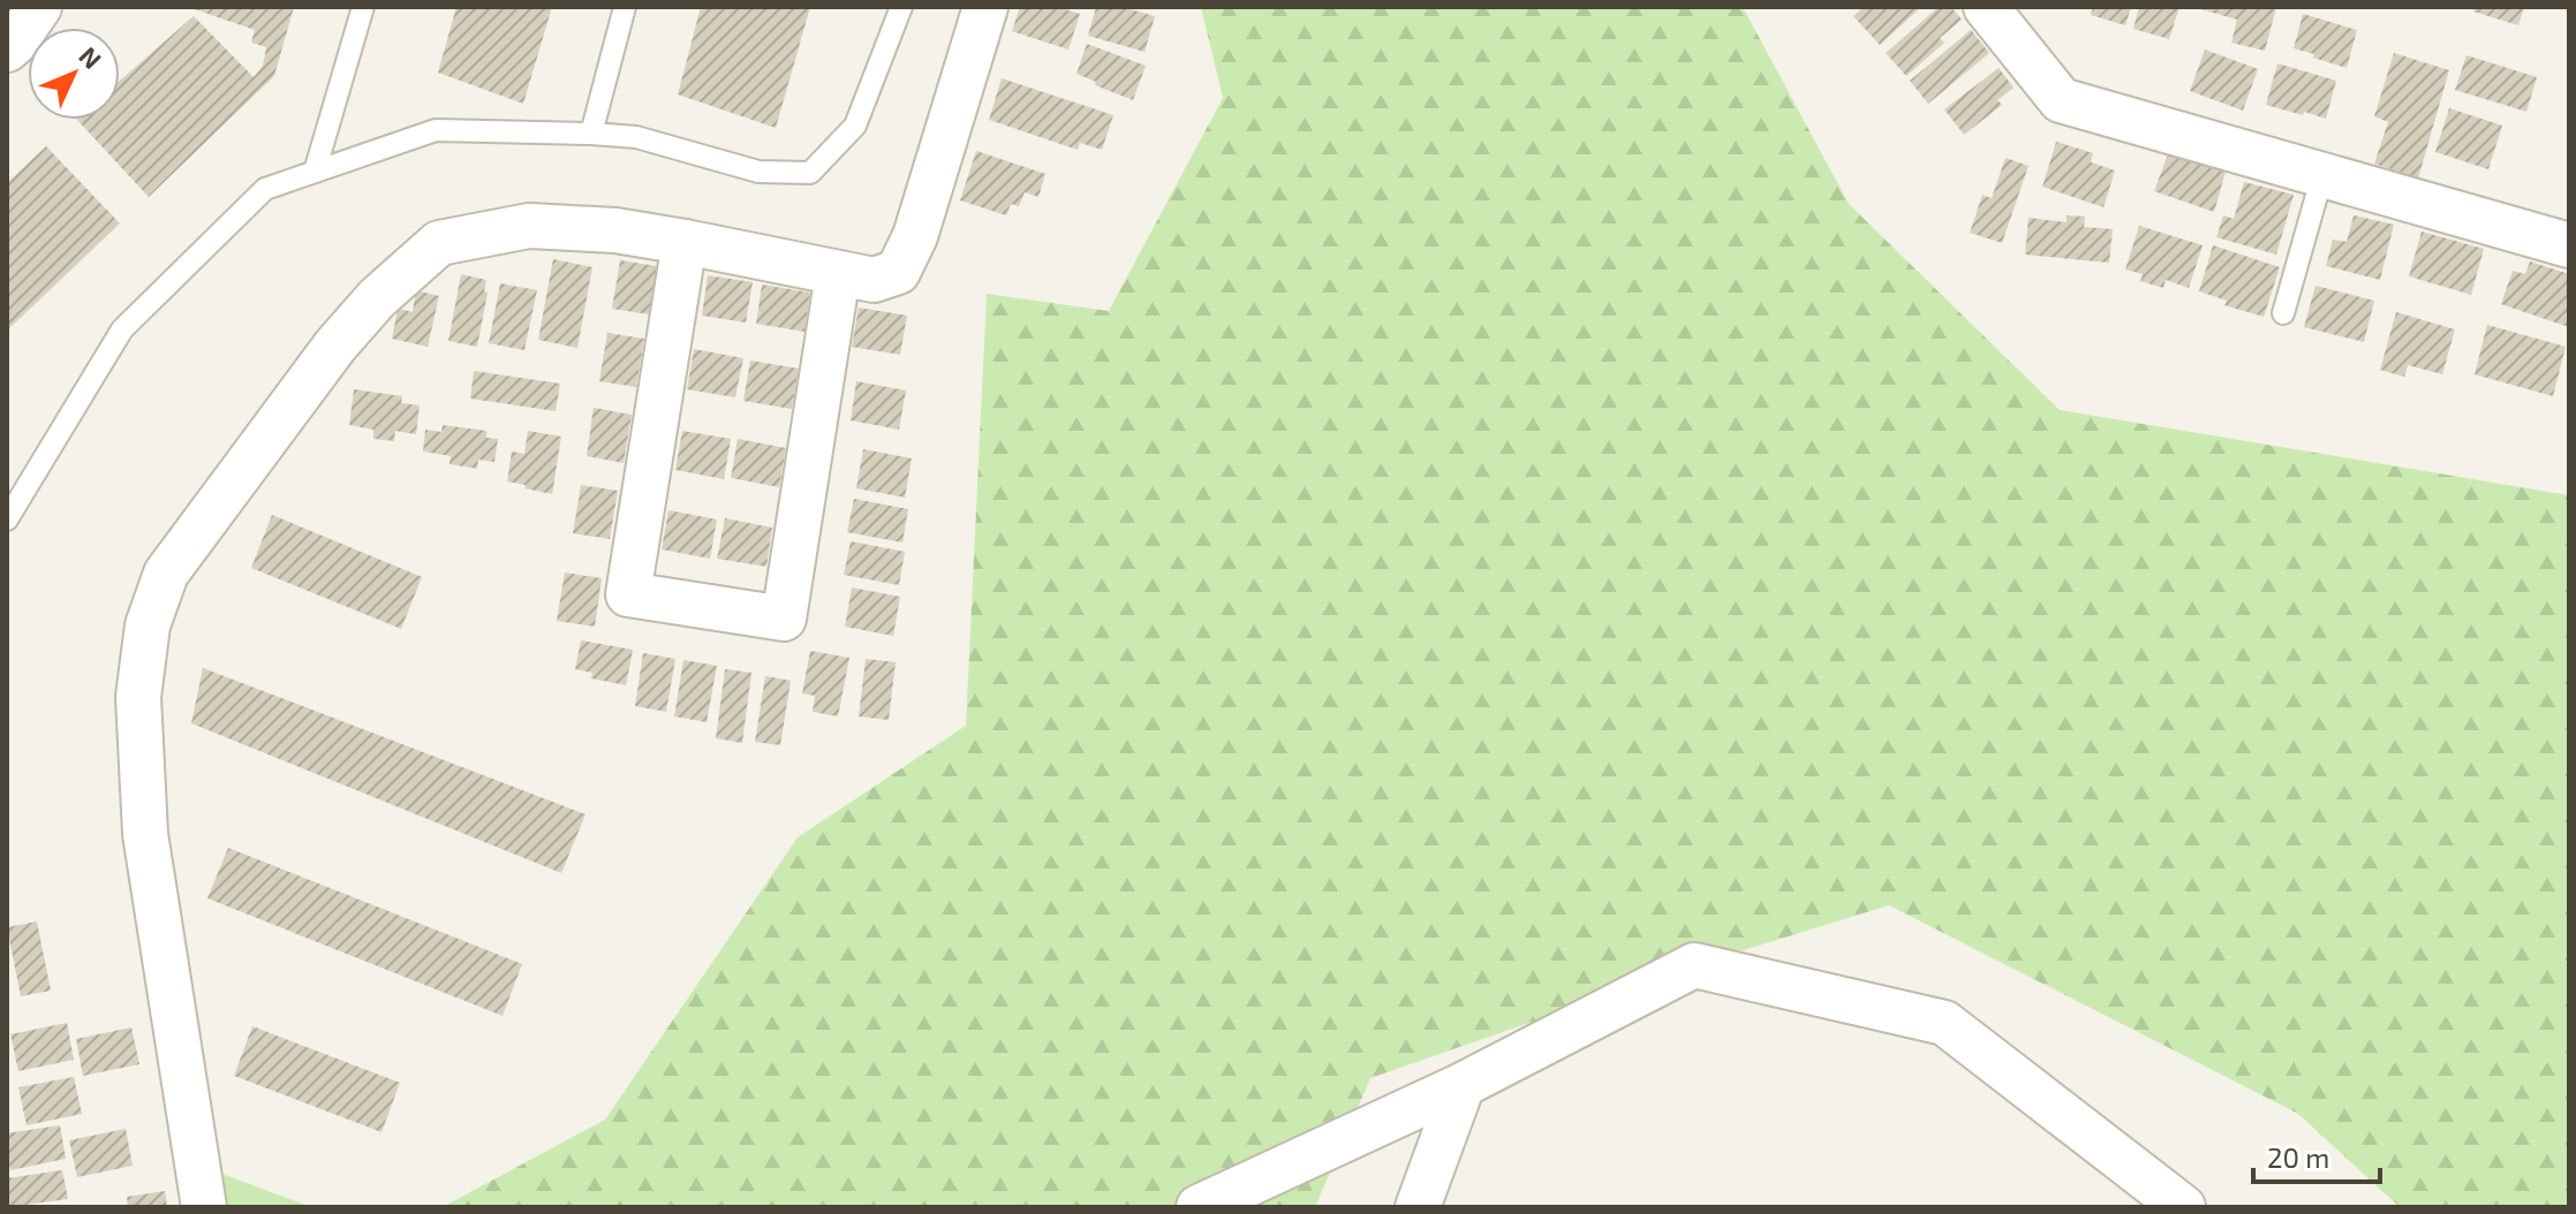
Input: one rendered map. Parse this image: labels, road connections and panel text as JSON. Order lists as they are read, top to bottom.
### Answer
{
  "scale_bar": "20 m",
  "north": "top right"
}
